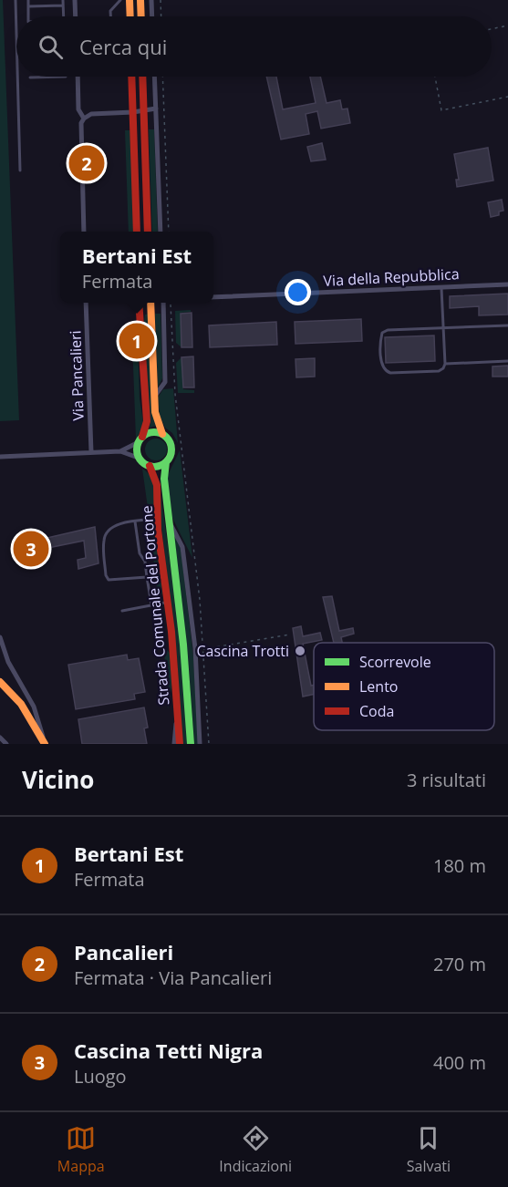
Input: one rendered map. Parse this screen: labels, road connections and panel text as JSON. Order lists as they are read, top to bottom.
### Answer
{
  "streets": {
    "street": ["Via della Repubblica", "Via Pancalieri", "Strada Comunale del Portone"]
  },
  "places": ["Cascina Trotti"],
  "legend": ["Scorrevole", "Lento", "Coda"],
  "page": {
    "search": "Cerca qui",
    "pins": ["2", "1", "3"],
    "popup": ["Bertani Est", "Fermata"],
    "heading": ["Vicino", "3 risultati"],
    "list": [
      {
        "mark": "1",
        "name": "Bertani Est",
        "note": "Fermata",
        "value": "180 m"
      },
      {
        "mark": "2",
        "name": "Pancalieri",
        "note": "Fermata · Via Pancalieri",
        "value": "270 m"
      },
      {
        "mark": "3",
        "name": "Cascina Tetti Nigra",
        "note": "Luogo",
        "value": "400 m"
      }
    ],
    "nav": ["Mappa", "Indicazioni", "Salvati"]
  }
}
